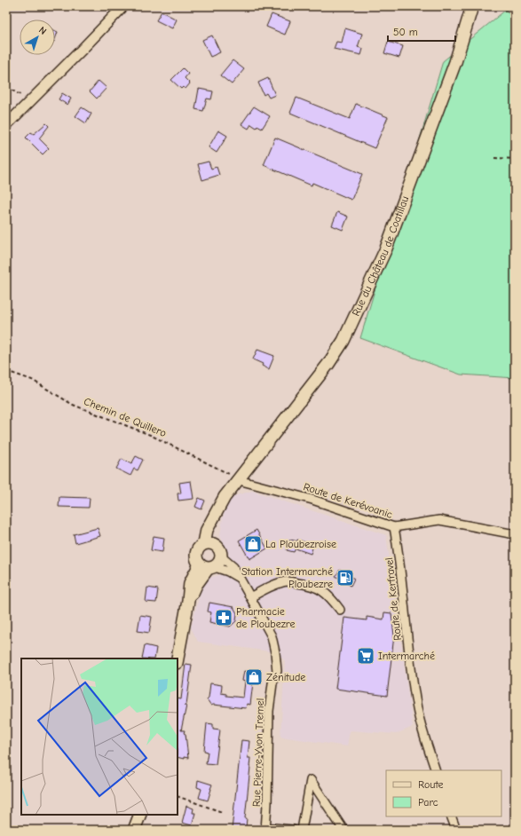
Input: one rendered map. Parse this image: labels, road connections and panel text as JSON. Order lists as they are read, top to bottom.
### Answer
{
  "streets": {
    "main road": ["Rue du Château de Coatillau"],
    "street": ["Route de Kerévoanic", "Route de Kerfravel", "Rue Pierre-Yvon Tremel"],
    "path": ["Chemin de Quillero"]
  },
  "crossings": [
    ["Rue du Château de Coatillau", "Chemin de Quillero"],
    ["Rue du Château de Coatillau", "Route de Kerévoanic"],
    ["Rue du Château de Coatillau", "Rue Pierre-Yvon Tremel"],
    ["Chemin de Quillero", "Route de Kerévoanic"],
    ["Route de Kerévoanic", "Route de Kerfravel"]
  ],
  "places": {
    "shop": ["La Ploubezroise", "Zénitude"],
    "fuel station": ["Station Intermarché Ploubezre"],
    "pharmacy": ["Pharmacie de Ploubezre"],
    "supermarket": ["Intermarché"]
  },
  "legend": ["Route", "Parc"],
  "scale_bar": "50 m",
  "north": "top right"
}
